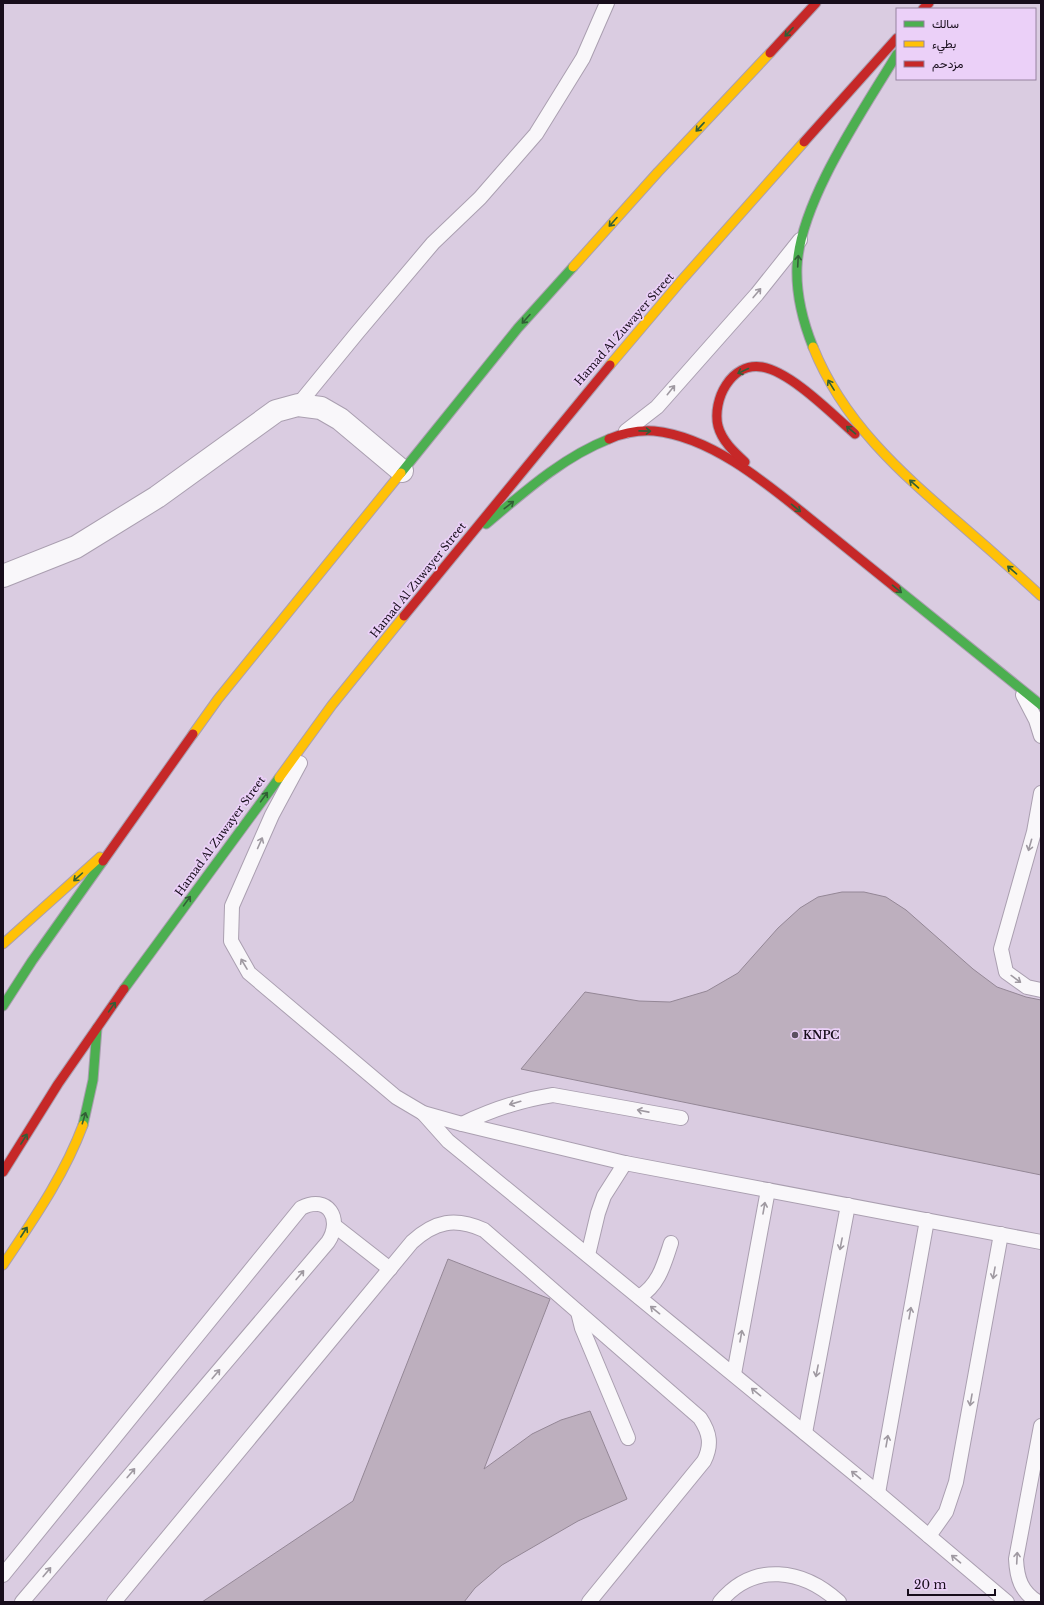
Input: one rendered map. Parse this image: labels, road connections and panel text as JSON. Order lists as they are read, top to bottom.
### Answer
{
  "streets": {
    "main road": ["Hamad Al Zuwayer Street"]
  },
  "places": ["KNPC"],
  "legend": ["سالك", "بطيء", "مزدحم"],
  "scale_bar": "20 m"
}
